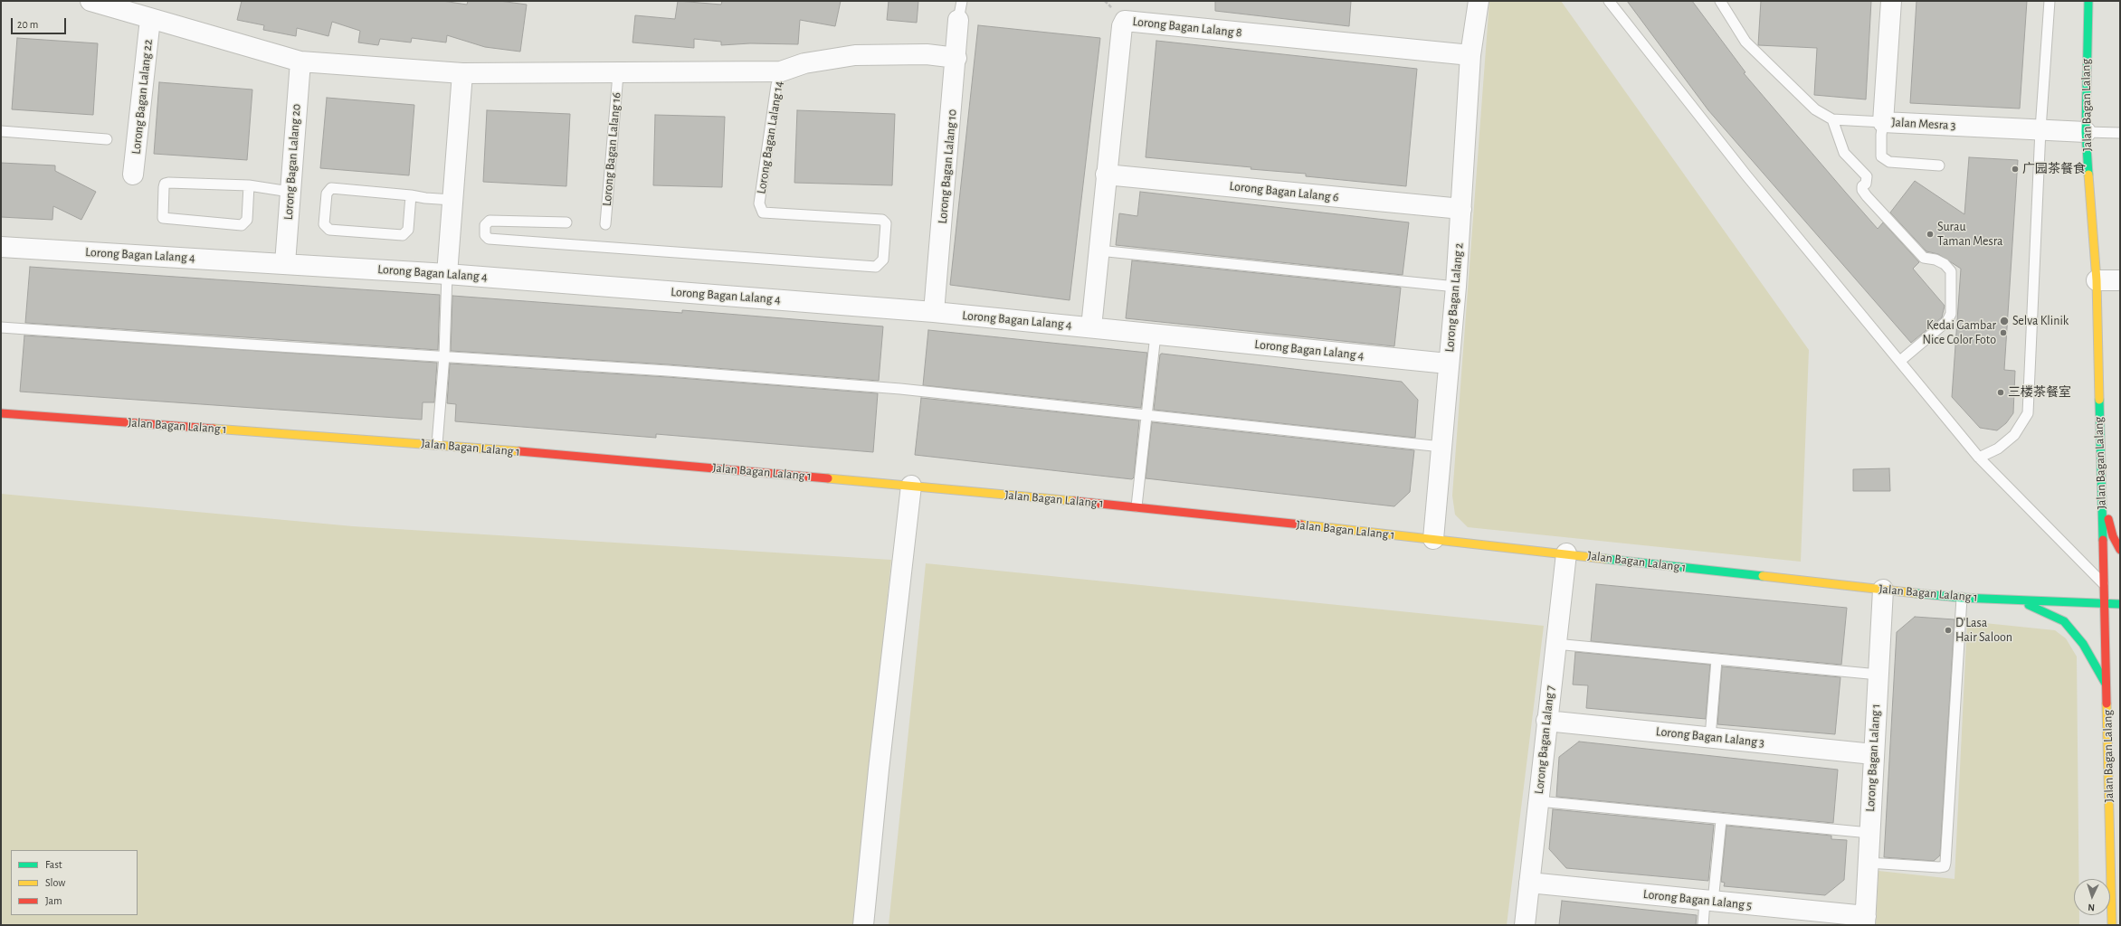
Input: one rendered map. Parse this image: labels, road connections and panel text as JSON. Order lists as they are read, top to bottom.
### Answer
{
  "streets": {
    "main road": ["Jalan Bagan Lalang", "Jalan Bagan Lalang 1"],
    "street": [
      "Lorong Bagan Lalang 8",
      "Lorong Bagan Lalang 22",
      "Jalan Mesra 3",
      "Lorong Bagan Lalang 20",
      "Lorong Bagan Lalang 10",
      "Lorong Bagan Lalang 6",
      "Lorong Bagan Lalang 4",
      "Lorong Bagan Lalang 2",
      "Lorong Bagan Lalang 3",
      "Lorong Bagan Lalang 7",
      "Lorong Bagan Lalang 1",
      "Lorong Bagan Lalang 5"
    ],
    "lane": ["Lorong Bagan Lalang 14", "Lorong Bagan Lalang 16"]
  },
  "crossings": [
    ["Lorong Bagan Lalang 8", "Lorong Bagan Lalang 6"],
    ["Lorong Bagan Lalang 8", "Lorong Bagan Lalang 4"],
    ["Lorong Bagan Lalang 8", "Lorong Bagan Lalang 2"],
    ["Jalan Bagan Lalang", "Jalan Mesra 3"],
    ["Jalan Bagan Lalang", "Jalan Bagan Lalang 1"],
    ["Lorong Bagan Lalang 20", "Lorong Bagan Lalang 4"],
    ["Lorong Bagan Lalang 10", "Lorong Bagan Lalang 4"],
    ["Lorong Bagan Lalang 6", "Lorong Bagan Lalang 2"],
    ["Lorong Bagan Lalang 4", "Lorong Bagan Lalang 2"],
    ["Lorong Bagan Lalang 2", "Jalan Bagan Lalang 1"],
    ["Jalan Bagan Lalang 1", "Lorong Bagan Lalang 7"],
    ["Jalan Bagan Lalang 1", "Lorong Bagan Lalang 1"],
    ["Lorong Bagan Lalang 3", "Lorong Bagan Lalang 7"],
    ["Lorong Bagan Lalang 3", "Lorong Bagan Lalang 1"],
    ["Lorong Bagan Lalang 7", "Lorong Bagan Lalang 5"],
    ["Lorong Bagan Lalang 1", "Lorong Bagan Lalang 5"]
  ],
  "places": [
    "广园茶餐食",
    "Surau Taman Mesra",
    "Selva Klinik",
    "Kedai Gambar Nice Color Foto",
    "三楼茶餐室",
    "D'Lasa Hair Saloon"
  ],
  "legend": ["Fast", "Slow", "Jam"],
  "scale_bar": "20 m",
  "north": "bottom"
}
